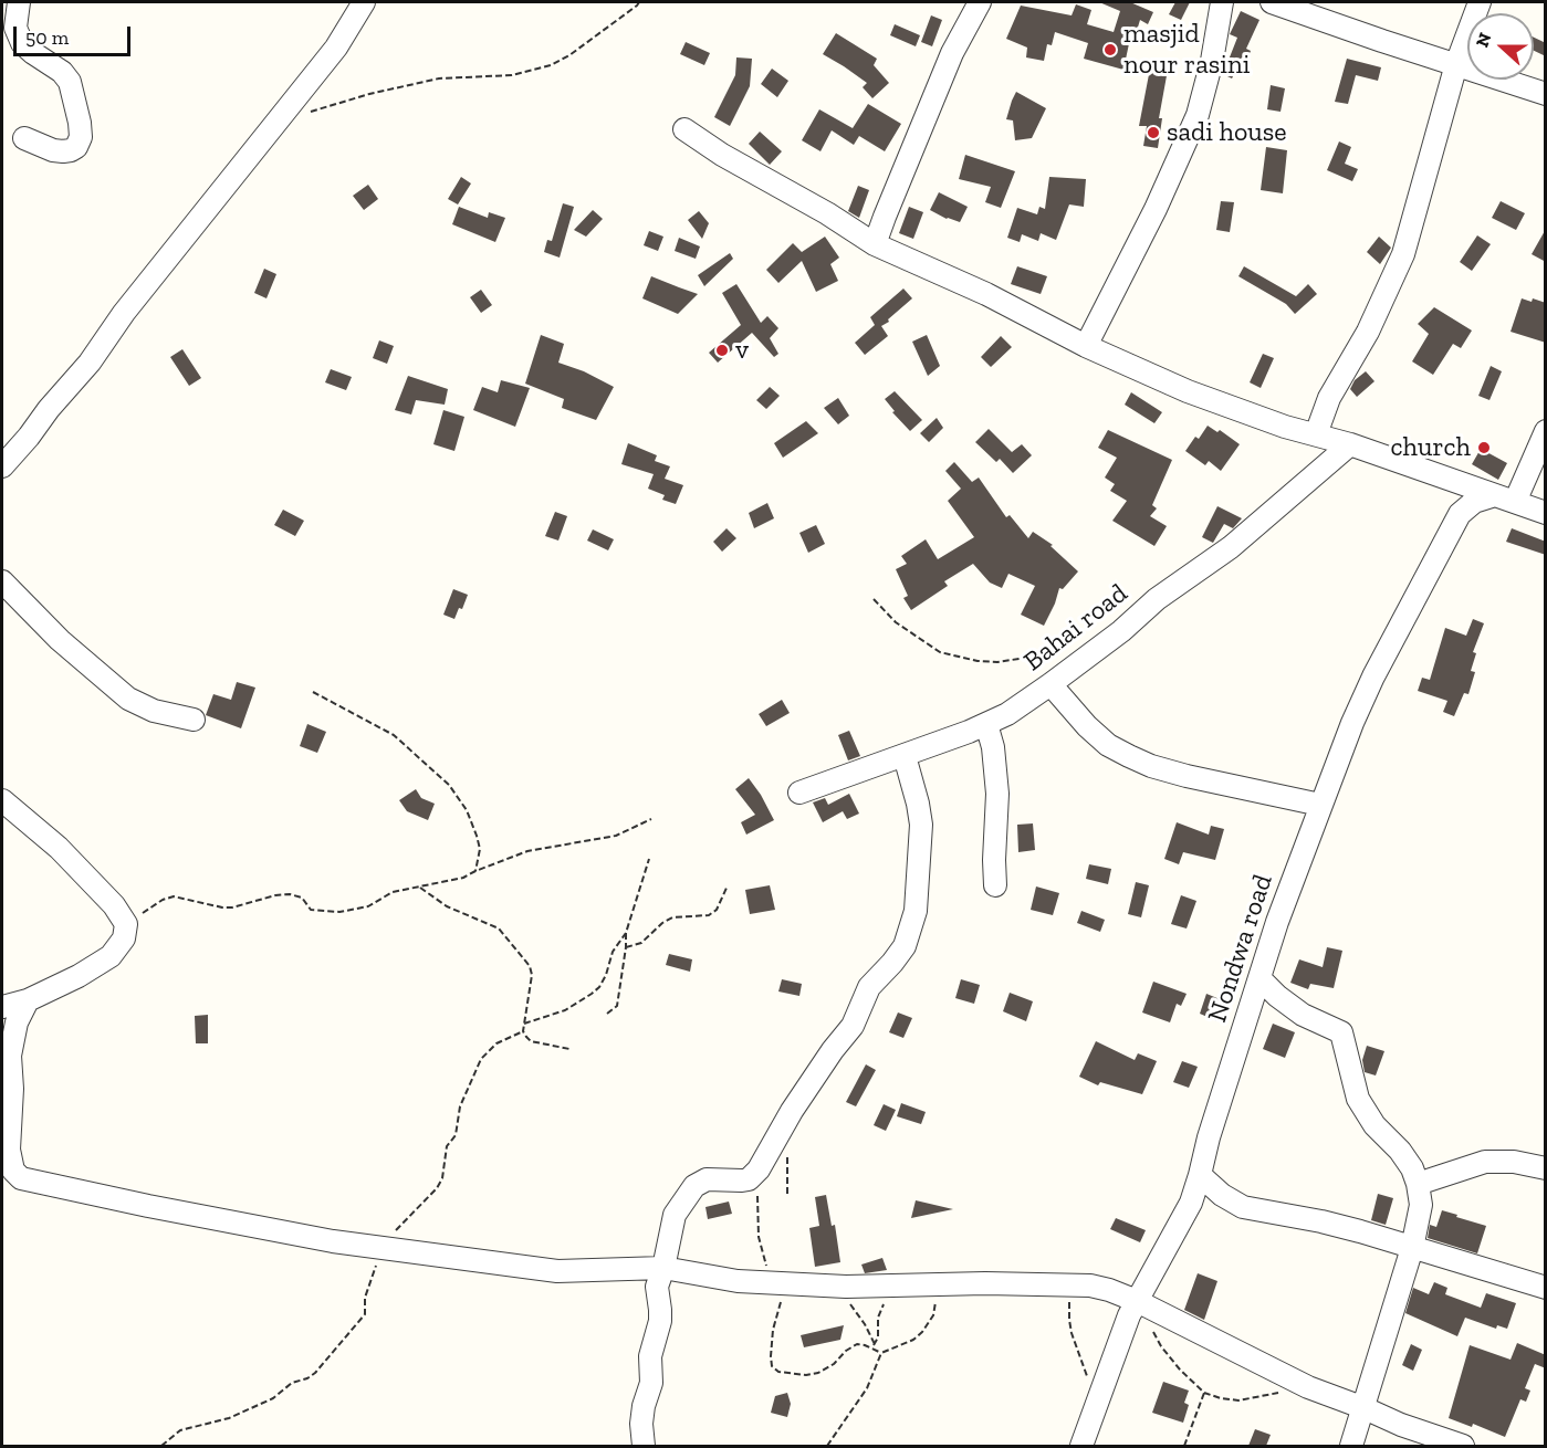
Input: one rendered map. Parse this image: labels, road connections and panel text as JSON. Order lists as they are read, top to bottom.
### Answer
{
  "streets": {
    "street": ["Bahai road", "Nondwa road"]
  },
  "places": [
    "masjid nour rasini",
    "sadi house",
    "v",
    "church"
  ],
  "scale_bar": "50 m",
  "north": "left"
}
